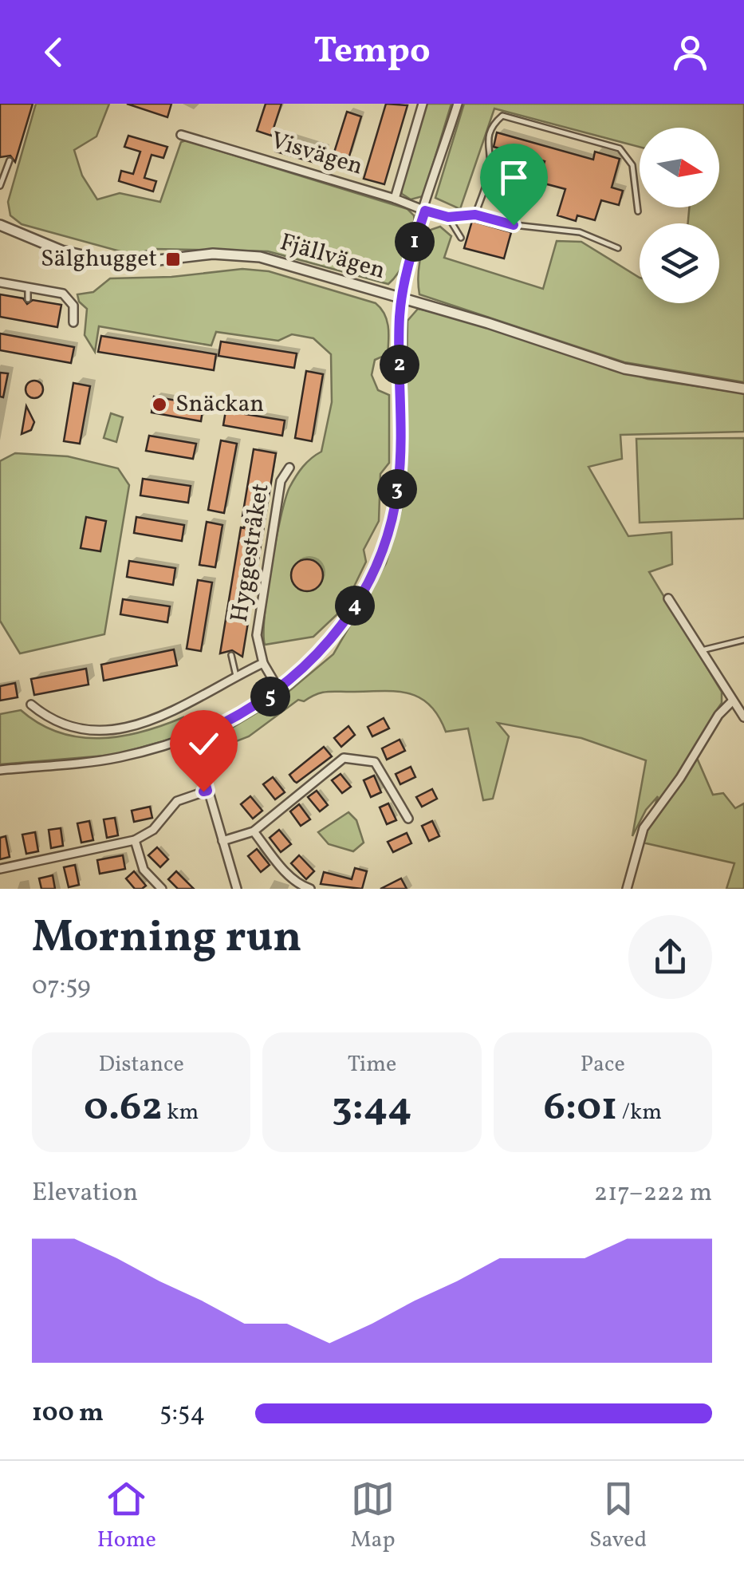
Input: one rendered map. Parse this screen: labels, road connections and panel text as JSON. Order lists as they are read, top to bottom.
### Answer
{
  "streets": {
    "street": ["Visvägen", "Fjällvägen", "Hyggestråket"]
  },
  "places": {
    "transit": ["Sälghugget"],
    "other": ["Snäckan"]
  },
  "north": "right",
  "page": {
    "header": "Tempo",
    "pins": [
      "1",
      "2",
      "3",
      "4",
      "5"
    ],
    "heading": ["Morning run", "07:59"],
    "stats": [
      ["Distance", "0.62 km"],
      ["Time", "3:44"],
      ["Pace", "6:01 /km"]
    ],
    "chart": ["Elevation", "217–222 m"],
    "list": [
      {
        "name": "100 m",
        "note": "5:54"
      }
    ],
    "tabs": ["Home", "Map", "Saved"]
  }
}
